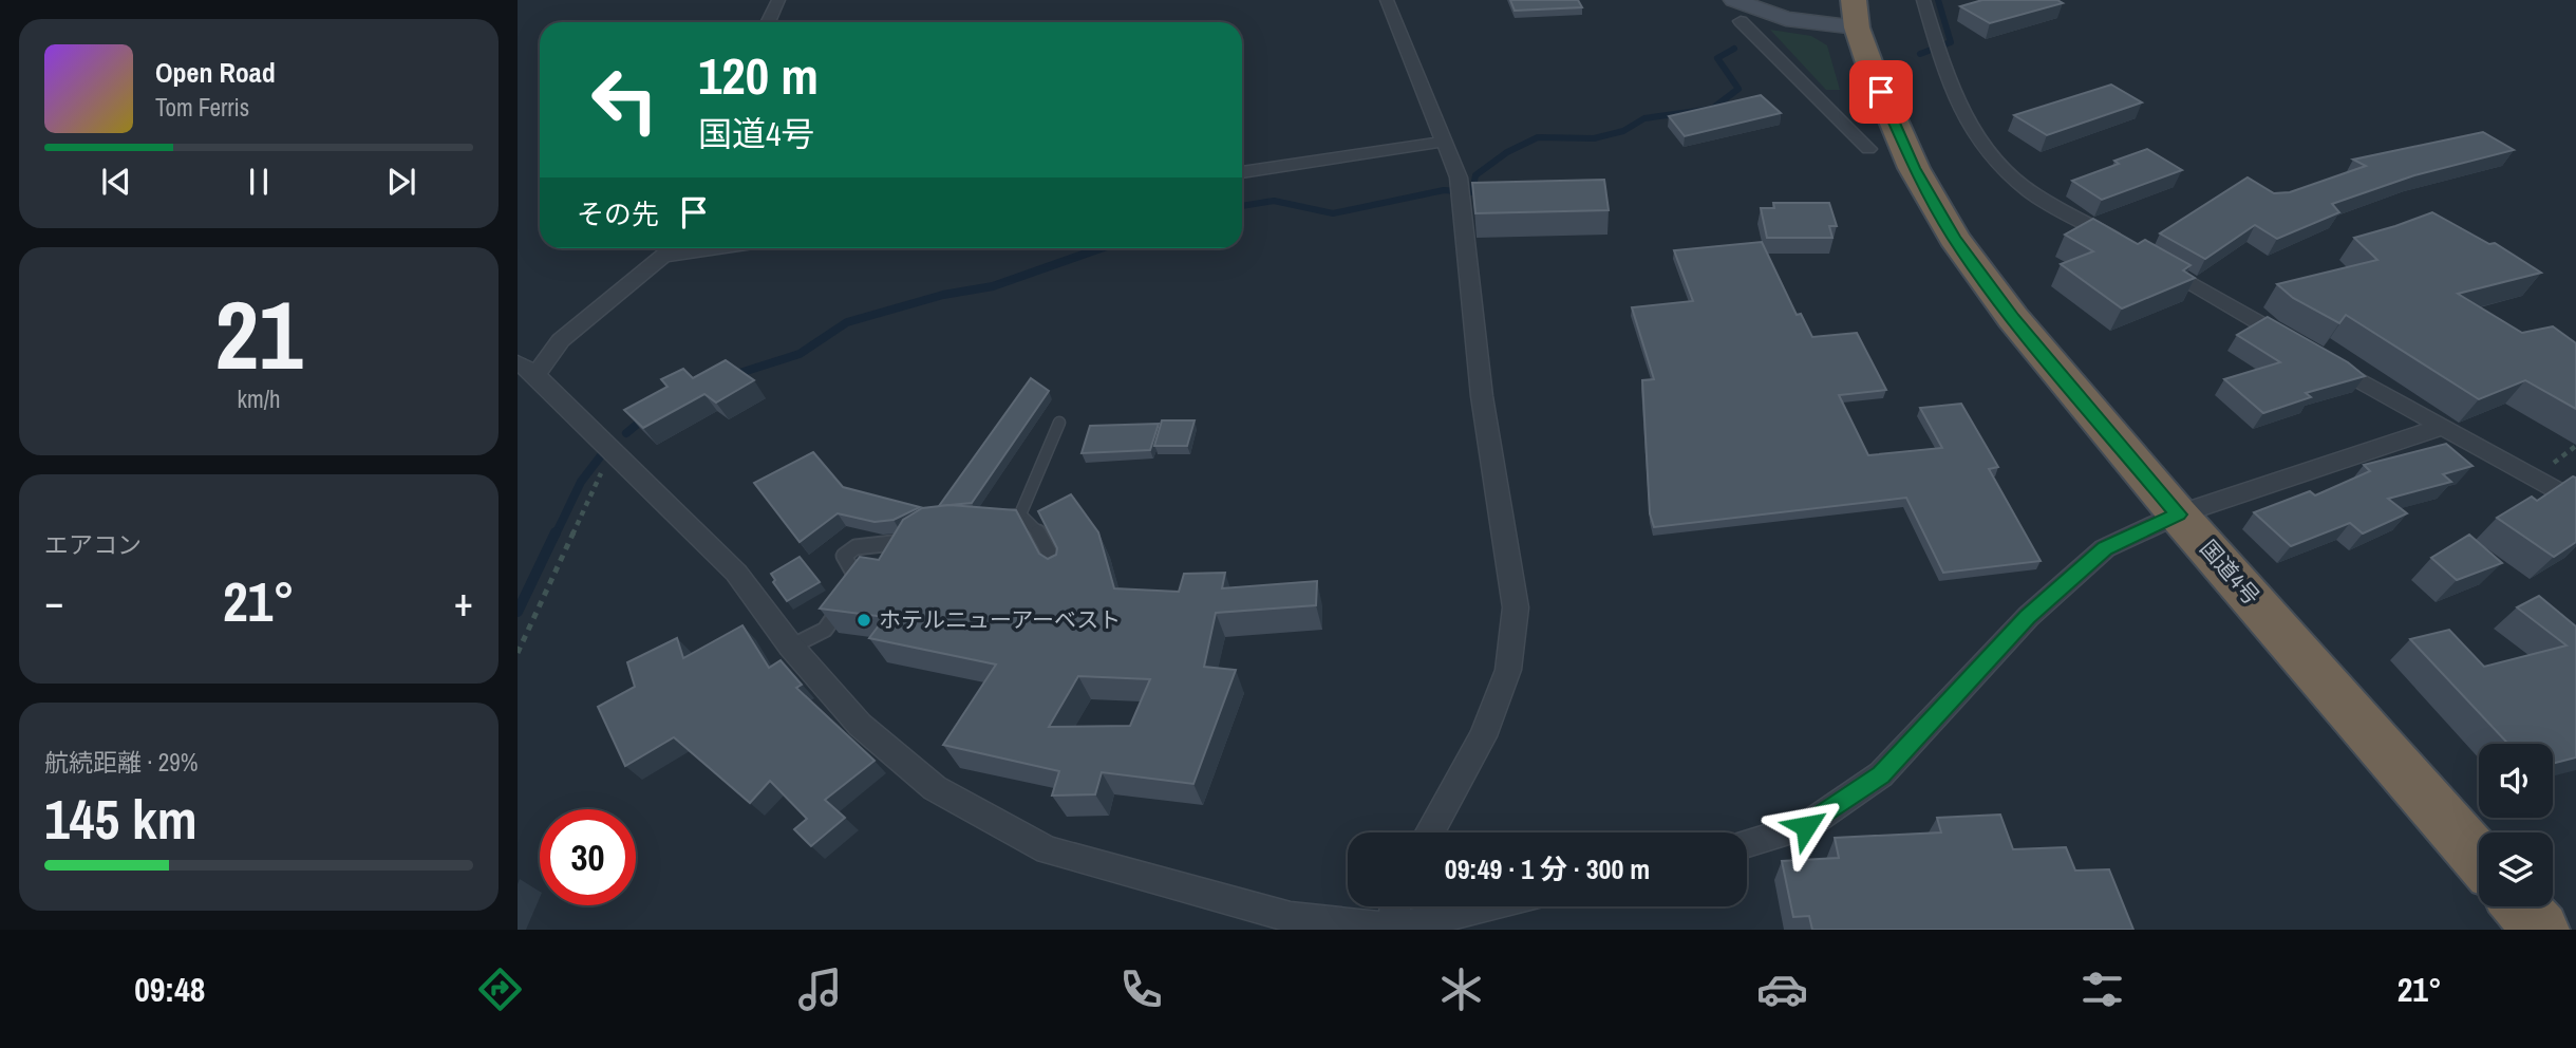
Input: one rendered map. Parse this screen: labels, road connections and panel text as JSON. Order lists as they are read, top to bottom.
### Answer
{
  "streets": {
    "highway": ["国道4号"]
  },
  "places": ["ホテルニューアーベスト"],
  "page": {
    "turn": ["120 m", "国道4号"],
    "song": ["Open Road", "Tom Ferris"],
    "then": "その先",
    "tile": [
      ["21", "km/h"],
      "エアコン",
      ["航続距離 · 29%", "145 km"]
    ],
    "heat": ["−", "21°", "+"],
    "limit": "30",
    "trip": "09:49 · 1 分 · 300 m",
    "tabs": ["09:48", "21°"]
  }
}
